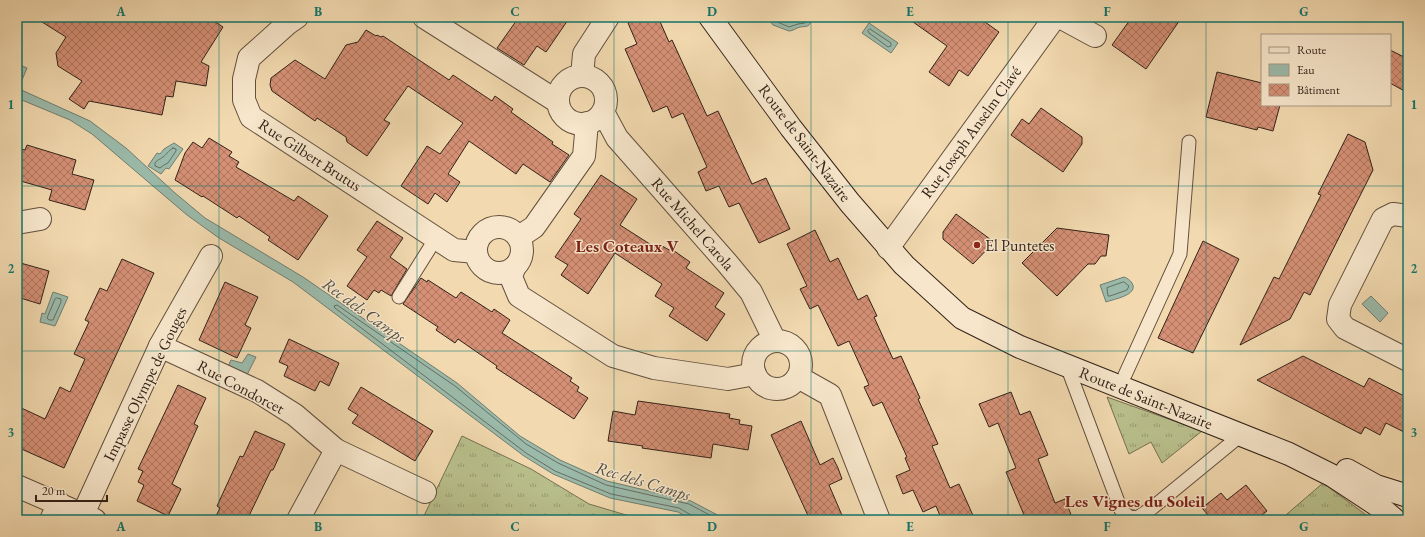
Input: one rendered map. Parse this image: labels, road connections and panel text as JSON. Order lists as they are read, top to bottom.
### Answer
{
  "streets": {
    "street": [
      "Rue Joseph Anselm Clavé",
      "Route de Saint-Nazaire",
      "Rue Gilbert Brutus",
      "Rue Michel Carola",
      "Impasse Olympe de Gouges",
      "Rue Condorcet"
    ]
  },
  "crossings": [
    ["Rue Joseph Anselm Clavé", "Route de Saint-Nazaire"],
    ["Impasse Olympe de Gouges", "Rue Condorcet"]
  ],
  "districts": ["Les Coteaux V", "Les Vignes du Soleil"],
  "water": ["Rec dels Camps"],
  "places": ["El Puntetes"],
  "legend": ["Route", "Eau", "Bâtiment"],
  "scale_bar": "20 m",
  "grid": {
    "columns": [
      "A",
      "B",
      "C",
      "D",
      "E",
      "F",
      "G"
    ],
    "rows": ["1", "2", "3"]
  }
}
